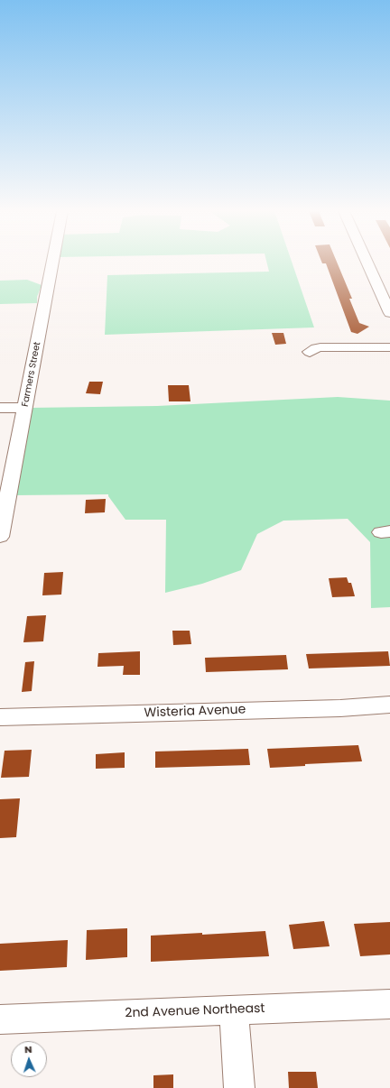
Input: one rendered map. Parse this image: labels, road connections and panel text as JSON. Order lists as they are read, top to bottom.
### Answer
{
  "streets": {
    "street": ["Farmers Street", "Wisteria Avenue", "2nd Avenue Northeast"]
  },
  "north": "top"
}
